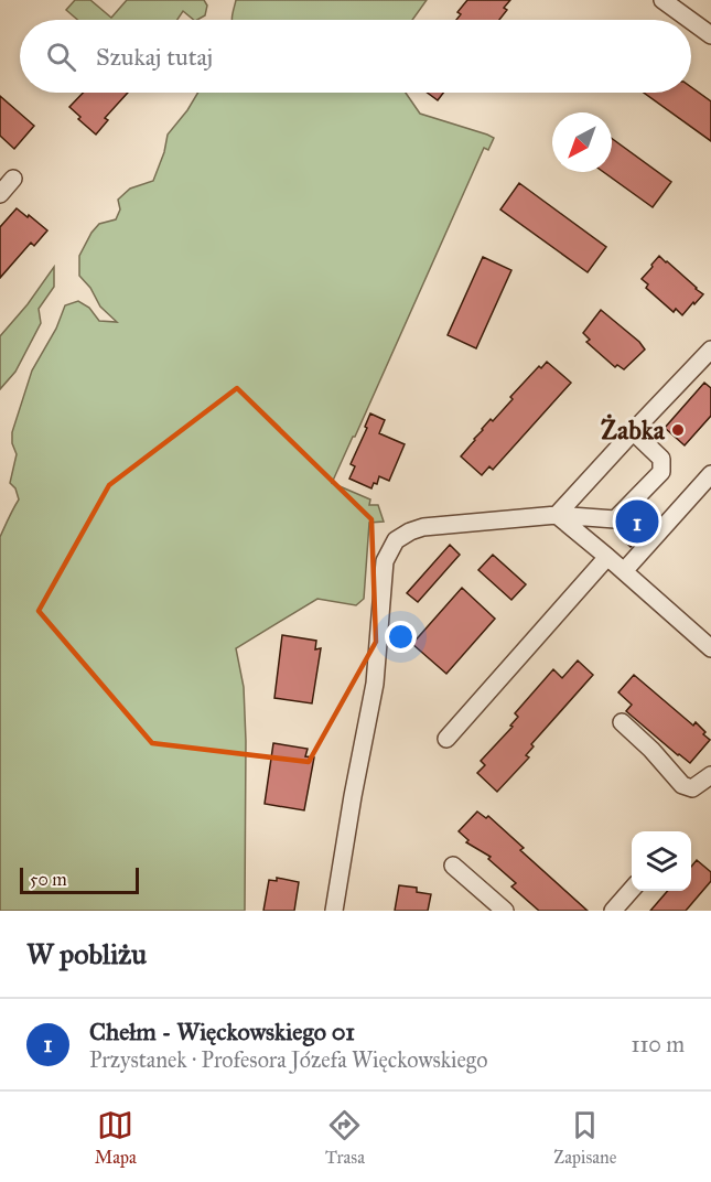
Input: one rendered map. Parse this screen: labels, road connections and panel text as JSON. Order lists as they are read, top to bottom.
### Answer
{
  "places": ["Żabka"],
  "scale_bar": "50 m",
  "north": "bottom left",
  "page": {
    "search": "Szukaj tutaj",
    "pins": "1",
    "scale": "50 m",
    "heading": "W pobliżu",
    "list": [
      {
        "mark": "1",
        "name": "Chełm - Więckowskiego 01",
        "note": "Przystanek · Profesora Józefa Więckowskiego",
        "value": "110 m"
      }
    ],
    "nav": ["Mapa", "Trasa", "Zapisane"]
  }
}
